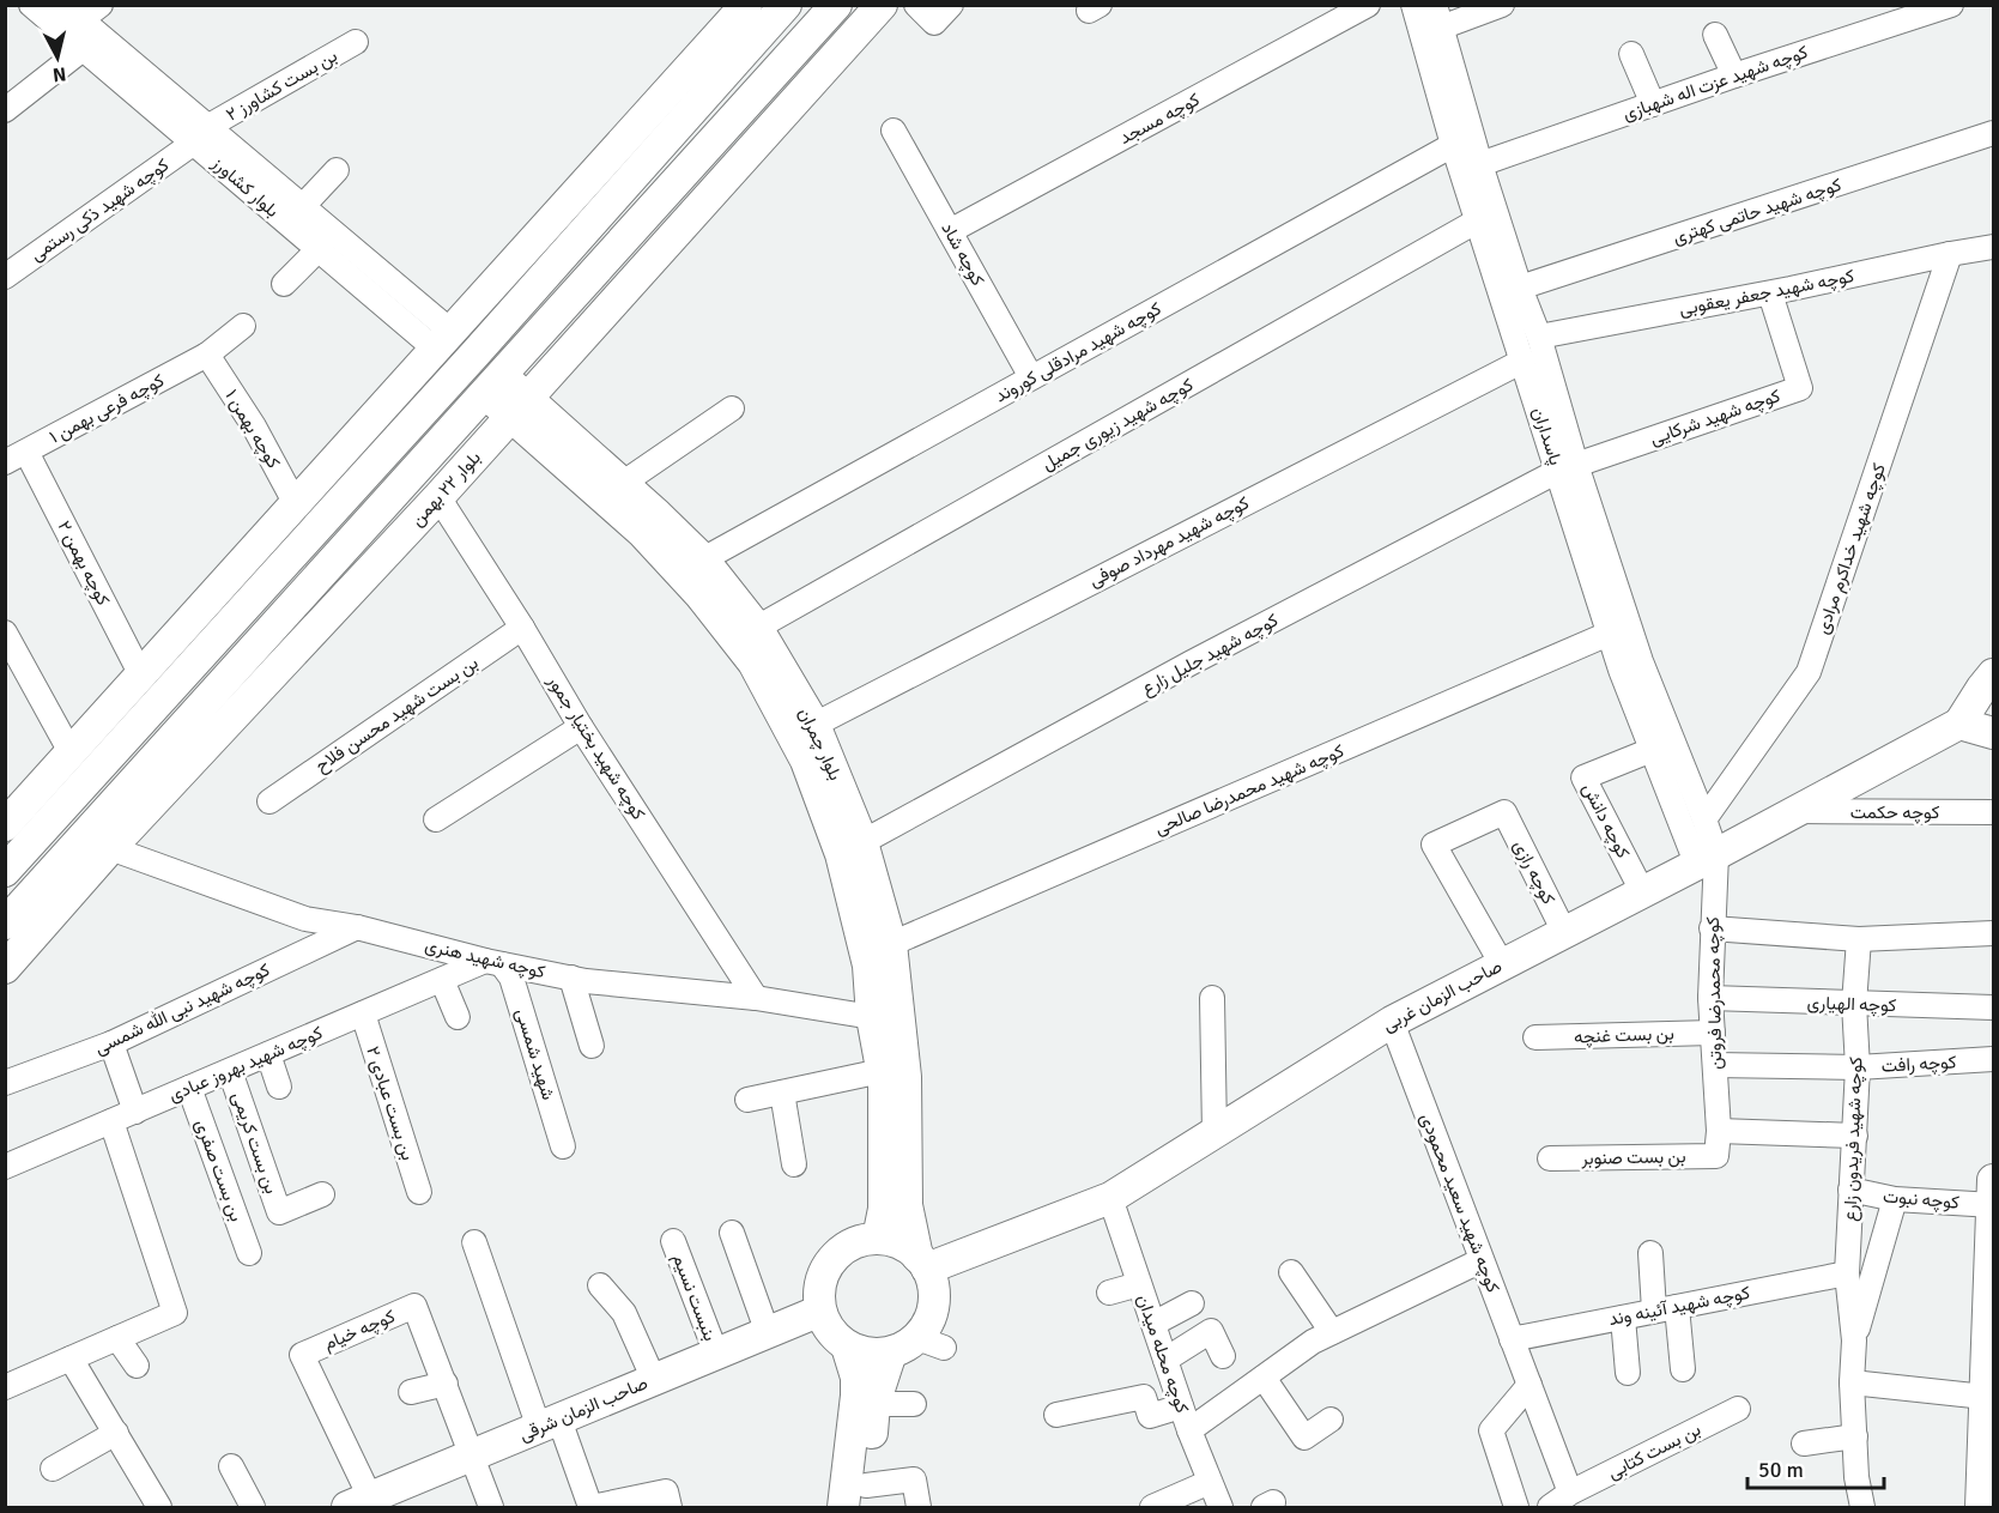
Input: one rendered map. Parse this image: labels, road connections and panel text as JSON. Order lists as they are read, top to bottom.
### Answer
{
  "streets": {
    "main road": [
      "بلوار کشاورز",
      "بلوار ۲۲ بهمن",
      "بلوار چمران",
      "صاحب الزمان غربی",
      "صاحب الزمان شرقی"
    ],
    "street": [
      "کوچه شهید عزت اله شهبازی",
      "بن بست کشاورز ۲",
      "کوچه مسجد",
      "کوچه شهید ذکی رستمی",
      "کوچه شهید حاتمی کهتری",
      "کوچه شاد",
      "کوچه شهید جعفر یعقوبی",
      "کوچه شهید مرادقلی کوروند",
      "کوچه فرعی بهمن ۱",
      "کوچه شهید شرکایی",
      "کوچه شهید زیوری جمیل",
      "کوچه بهمن ۱",
      "پاسداران",
      "کوچه شهید مهرداد صوفی",
      "کوچه شهید خداکرم مرادی",
      "کوچه بهمن ۲",
      "کوچه شهید جلیل زارع",
      "بن بست شهید محسن فلاح",
      "کوچه شهید بختیار جمور",
      "کوچه شهید محمدرضا صالحی",
      "کوچه حکمت",
      "کوچه دانش",
      "کوچه رازی",
      "کوچه شهید هنری",
      "کوچه محمدرضا فروتن",
      "کوچه الهیاری",
      "کوچه شهید نبی الله شمسی",
      "بن بست غنچه",
      "شهید شمسی",
      "کوچه شهید بهروز عبادی",
      "کوچه رافت",
      "بن بست عبادی ۲",
      "کوچه شهید فریدون زارع",
      "بن بست کریمی",
      "بن بست صنوبر",
      "بن بست صفری",
      "کوچه نبوت",
      "کوچه شهید سعید محمودی",
      "بنبست نسیم",
      "کوچه شهید آئینه وند",
      "کوچه خیام",
      "کوچه محله میدان",
      "بن بست کتابی"
    ]
  },
  "crossings": [
    ["کوچه شهید عزت اله شهبازی", "پاسداران"],
    ["بن بست کشاورز ۲", "بلوار کشاورز"],
    ["بن بست کشاورز ۲", "کوچه شهید ذکی رستمی"],
    ["کوچه مسجد", "کوچه شاد"],
    ["بلوار کشاورز", "کوچه شهید ذکی رستمی"],
    ["بلوار کشاورز", "بلوار چمران"],
    ["کوچه شهید حاتمی کهتری", "پاسداران"],
    ["کوچه شاد", "کوچه شهید مرادقلی کوروند"],
    ["کوچه شهید جعفر یعقوبی", "کوچه شهید شرکایی"],
    ["کوچه شهید جعفر یعقوبی", "پاسداران"],
    ["کوچه شهید جعفر یعقوبی", "کوچه شهید خداکرم مرادی"],
    ["کوچه شهید مرادقلی کوروند", "پاسداران"],
    ["کوچه شهید مرادقلی کوروند", "بلوار چمران"],
    ["کوچه فرعی بهمن ۱", "کوچه بهمن ۱"],
    ["کوچه فرعی بهمن ۱", "کوچه بهمن ۲"],
    ["کوچه شهید شرکایی", "پاسداران"],
    ["کوچه شهید شرکایی", "کوچه شهید جلیل زارع"],
    ["کوچه شهید زیوری جمیل", "پاسداران"],
    ["کوچه شهید زیوری جمیل", "بلوار چمران"],
    ["پاسداران", "کوچه شهید مهرداد صوفی"],
    ["پاسداران", "کوچه شهید خداکرم مرادی"],
    ["پاسداران", "کوچه شهید جلیل زارع"],
    ["پاسداران", "کوچه شهید محمدرضا صالحی"],
    ["پاسداران", "کوچه دانش"],
    ["پاسداران", "کوچه محمدرضا فروتن"],
    ["پاسداران", "صاحب الزمان غربی"],
    ["بلوار ۲۲ بهمن", "بلوار چمران"],
    ["بلوار ۲۲ بهمن", "کوچه شهید بختیار جمور"],
    ["بلوار ۲۲ بهمن", "کوچه شهید هنری"],
    ["کوچه شهید مهرداد صوفی", "بلوار چمران"],
    ["کوچه شهید جلیل زارع", "بلوار چمران"],
    ["بن بست شهید محسن فلاح", "کوچه شهید بختیار جمور"],
    ["بلوار چمران", "کوچه شهید محمدرضا صالحی"],
    ["بلوار چمران", "کوچه شهید هنری"],
    ["بلوار چمران", "صاحب الزمان غربی"],
    ["بلوار چمران", "صاحب الزمان شرقی"],
    ["کوچه شهید بختیار جمور", "کوچه شهید هنری"],
    ["کوچه حکمت", "صاحب الزمان غربی"],
    ["کوچه دانش", "صاحب الزمان غربی"],
    ["کوچه رازی", "صاحب الزمان غربی"],
    ["کوچه شهید هنری", "کوچه شهید نبی الله شمسی"],
    ["کوچه شهید هنری", "شهید شمسی"],
    ["کوچه شهید هنری", "کوچه شهید بهروز عبادی"],
    ["کوچه محمدرضا فروتن", "صاحب الزمان غربی"],
    ["کوچه محمدرضا فروتن", "کوچه الهیاری"],
    ["کوچه محمدرضا فروتن", "بن بست غنچه"],
    ["کوچه محمدرضا فروتن", "کوچه رافت"],
    ["کوچه محمدرضا فروتن", "بن بست صنوبر"],
    ["صاحب الزمان غربی", "کوچه شهید سعید محمودی"],
    ["صاحب الزمان غربی", "کوچه محله میدان"],
    ["صاحب الزمان غربی", "صاحب الزمان شرقی"],
    ["کوچه الهیاری", "کوچه شهید فریدون زارع"],
    ["شهید شمسی", "کوچه شهید بهروز عبادی"],
    ["کوچه شهید بهروز عبادی", "بن بست عبادی ۲"],
    ["کوچه شهید بهروز عبادی", "بن بست کریمی"],
    ["کوچه شهید بهروز عبادی", "بن بست صفری"],
    ["کوچه رافت", "کوچه شهید فریدون زارع"],
    ["کوچه شهید فریدون زارع", "کوچه نبوت"],
    ["کوچه شهید فریدون زارع", "کوچه شهید آئینه وند"],
    ["کوچه شهید سعید محمودی", "کوچه شهید آئینه وند"],
    ["کوچه شهید سعید محمودی", "بن بست کتابی"],
    ["بنبست نسیم", "صاحب الزمان شرقی"],
    ["کوچه خیام", "صاحب الزمان شرقی"]
  ],
  "scale_bar": "50 m",
  "north": "bottom"
}
